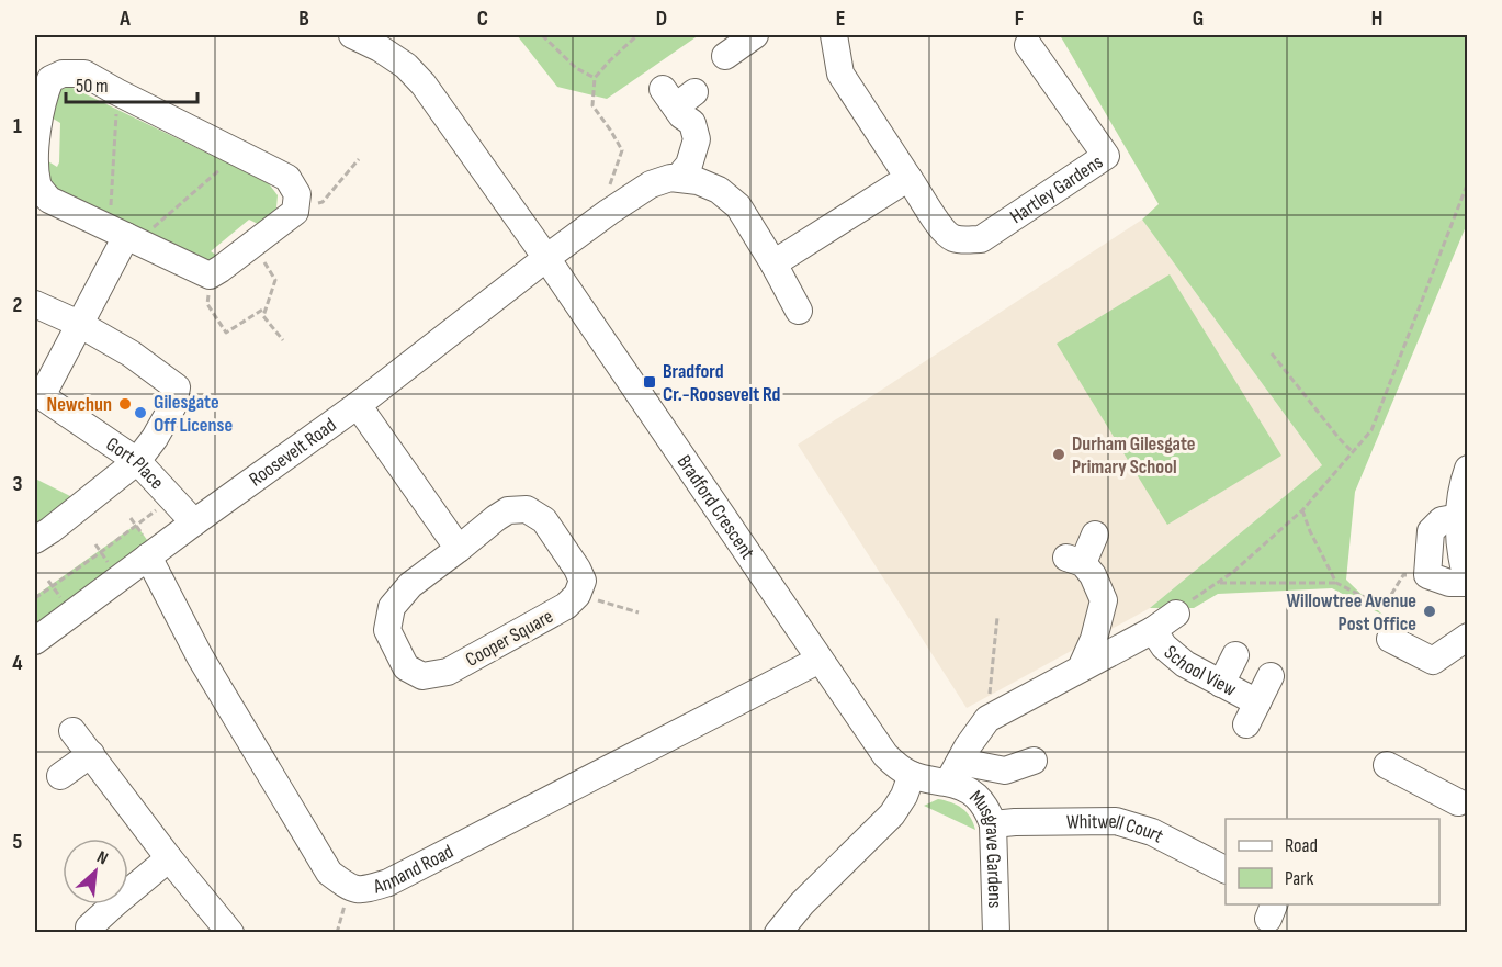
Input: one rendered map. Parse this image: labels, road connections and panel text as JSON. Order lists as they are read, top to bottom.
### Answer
{
  "streets": {
    "street": [
      "Hartley Gardens",
      "Roosevelt Road",
      "Gort Place",
      "Bradford Crescent",
      "Cooper Square",
      "School View",
      "Whitwell Court",
      "Musgrave Gardens",
      "Annand Road"
    ]
  },
  "crossings": [
    ["Roosevelt Road", "Gort Place"],
    ["Roosevelt Road", "Bradford Crescent"],
    ["Roosevelt Road", "Annand Road"],
    ["Bradford Crescent", "Musgrave Gardens"],
    ["Bradford Crescent", "Annand Road"],
    ["Whitwell Court", "Musgrave Gardens"]
  ],
  "places": {
    "transit": ["Bradford Cr.-Roosevelt Rd"],
    "other": [
      "Newchun",
      "Gilesgate Off License",
      "Durham Gilesgate Primary School",
      "Willowtree Avenue Post Office"
    ]
  },
  "legend": ["Road", "Park"],
  "scale_bar": "50 m",
  "north": "top right",
  "grid": {
    "columns": [
      "A",
      "B",
      "C",
      "D",
      "E",
      "F",
      "G",
      "H"
    ],
    "rows": [
      "1",
      "2",
      "3",
      "4",
      "5"
    ]
  }
}
